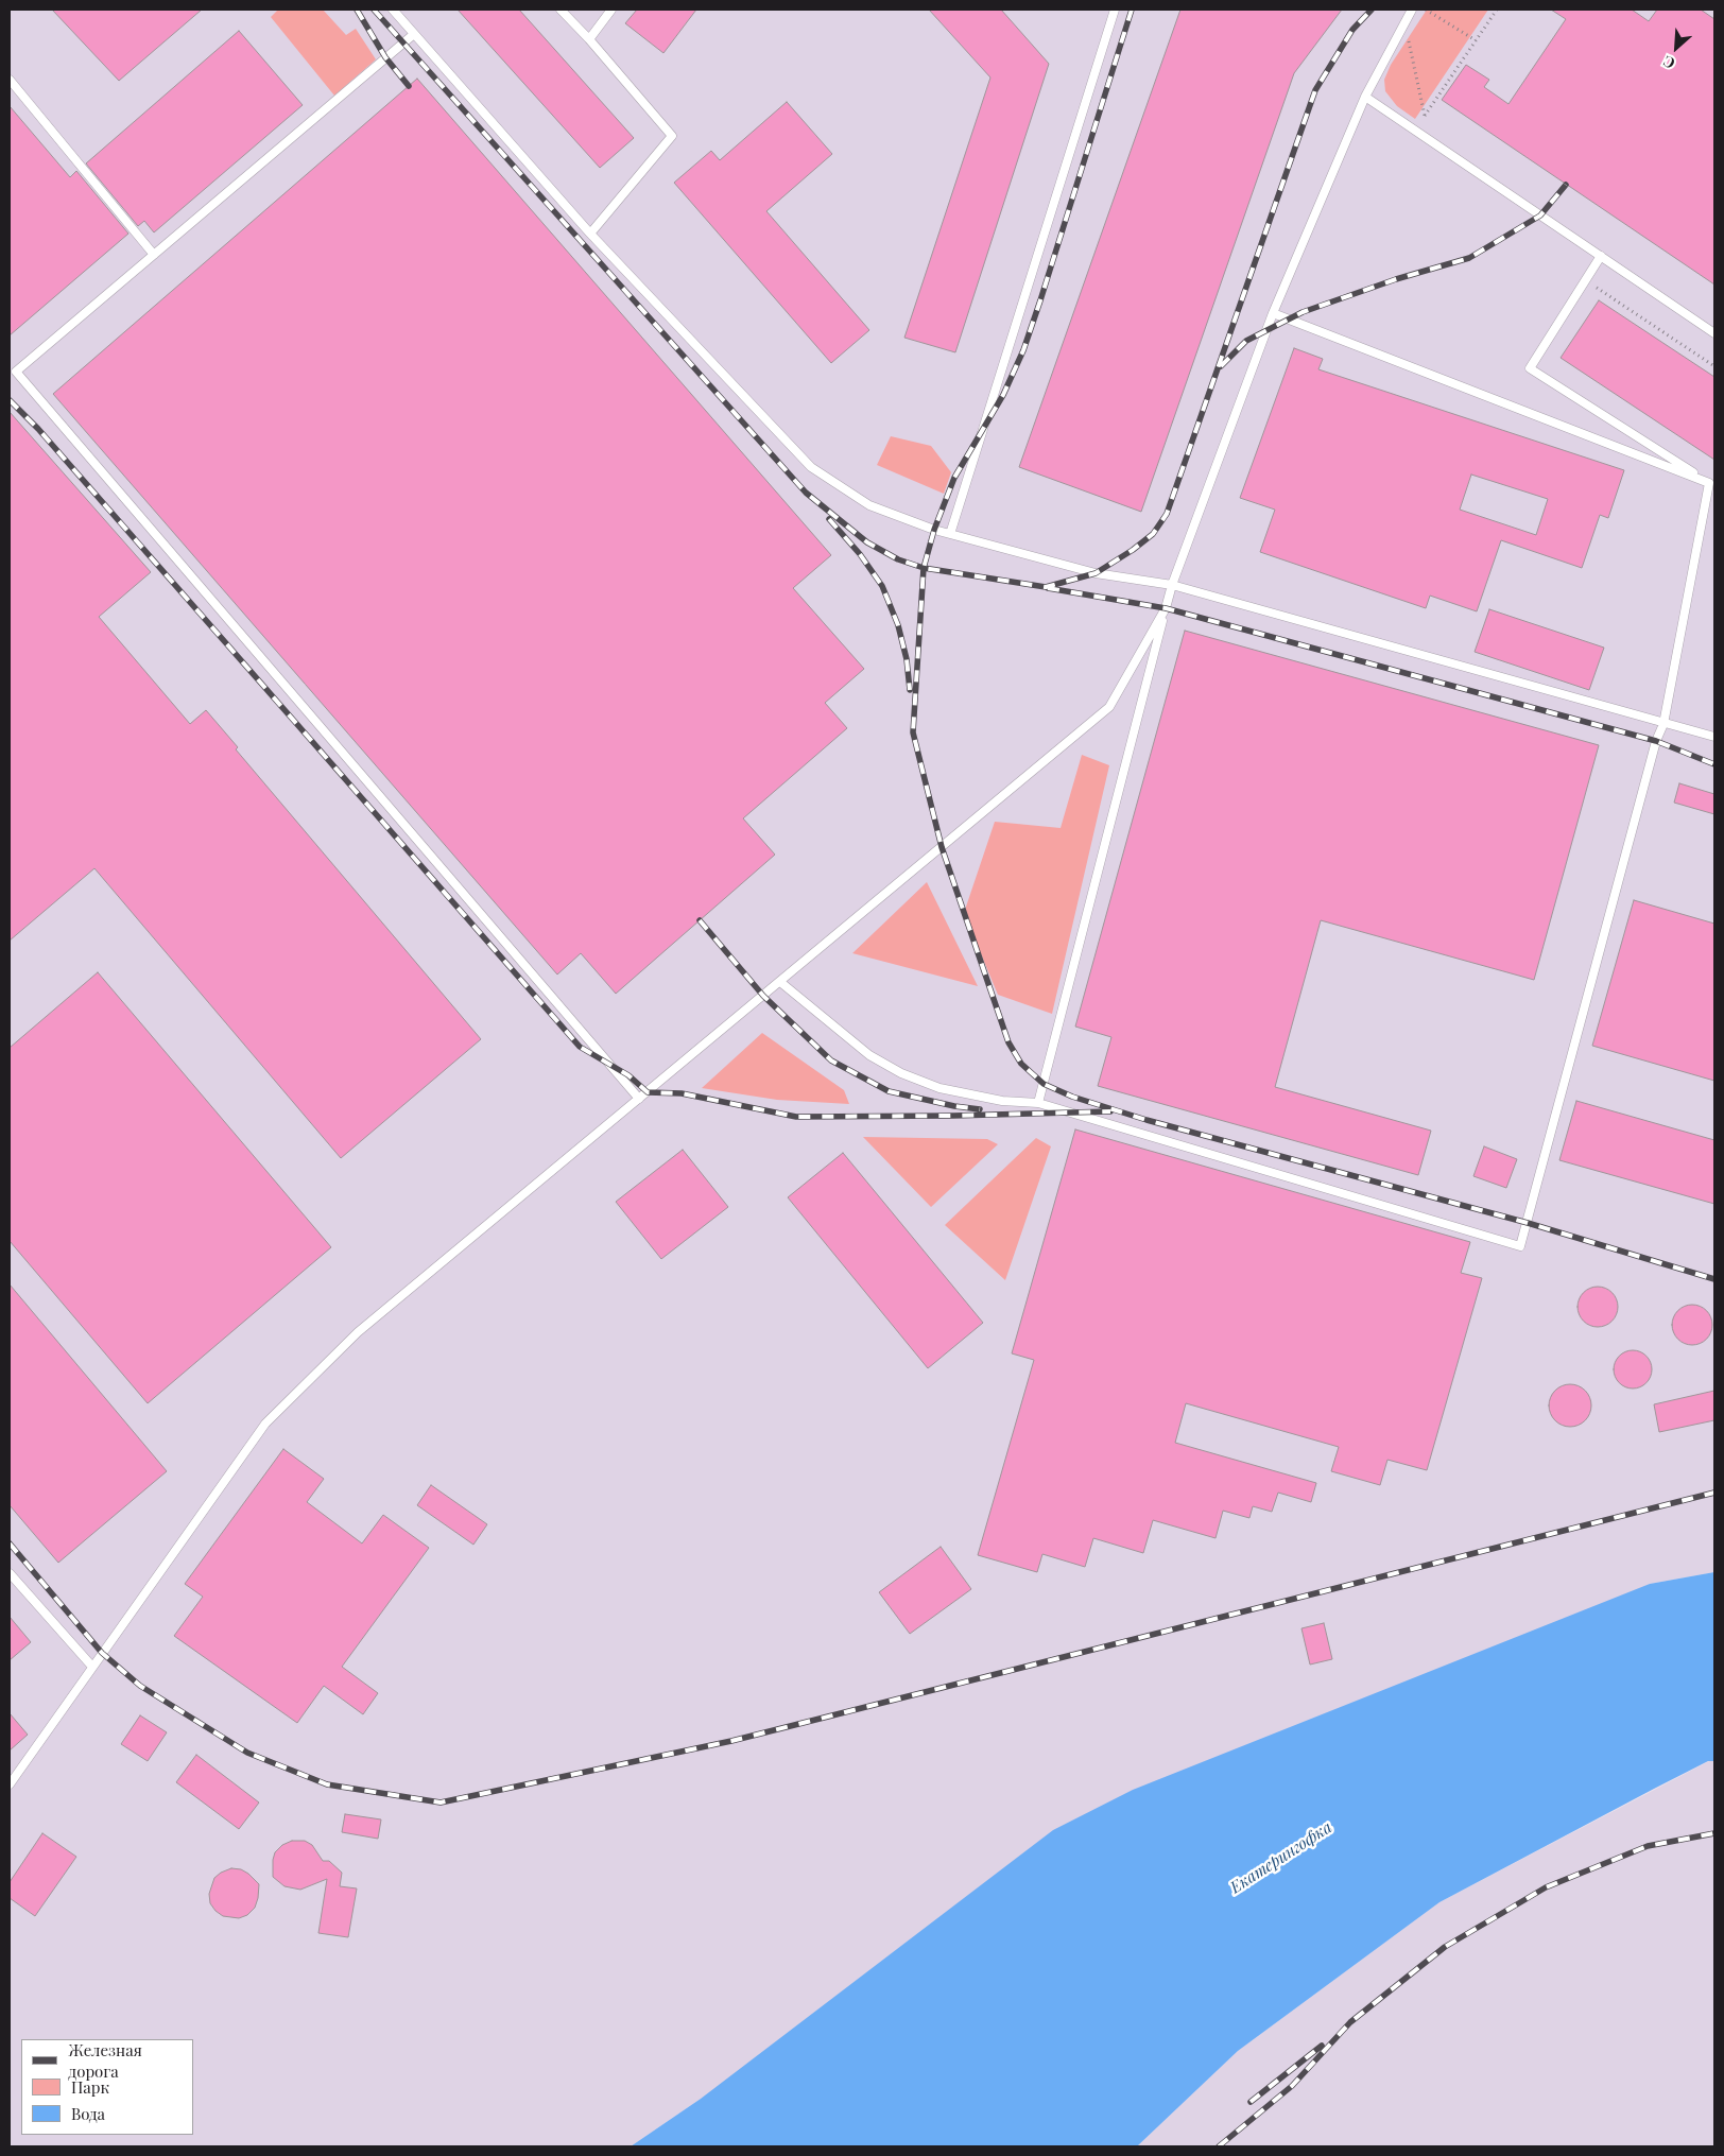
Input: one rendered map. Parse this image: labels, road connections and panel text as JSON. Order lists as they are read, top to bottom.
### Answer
{
  "water": ["Екатерингофка"],
  "legend": ["Железная дорога", "Парк", "Вода"],
  "north": "bottom left"
}
